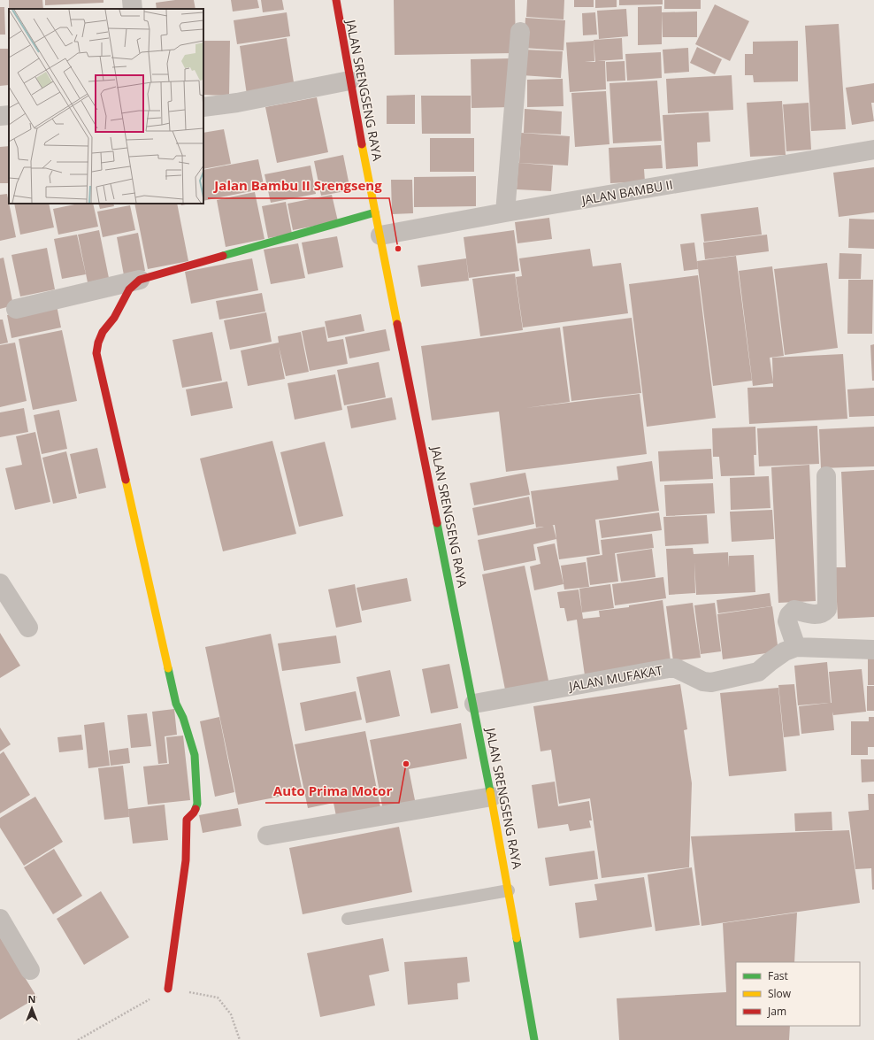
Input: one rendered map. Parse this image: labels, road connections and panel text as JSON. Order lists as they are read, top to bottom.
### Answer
{
  "streets": {
    "main road": ["JALAN SRENGSENG RAYA"],
    "street": ["JALAN BAMBU II", "JALAN MUFAKAT"]
  },
  "crossings": [
    ["JALAN SRENGSENG RAYA", "JALAN BAMBU II"],
    ["JALAN SRENGSENG RAYA", "JALAN MUFAKAT"]
  ],
  "places": ["Jalan Bambu II Srengseng", "Auto Prima Motor"],
  "legend": ["Fast", "Slow", "Jam"],
  "north": "top"
}
